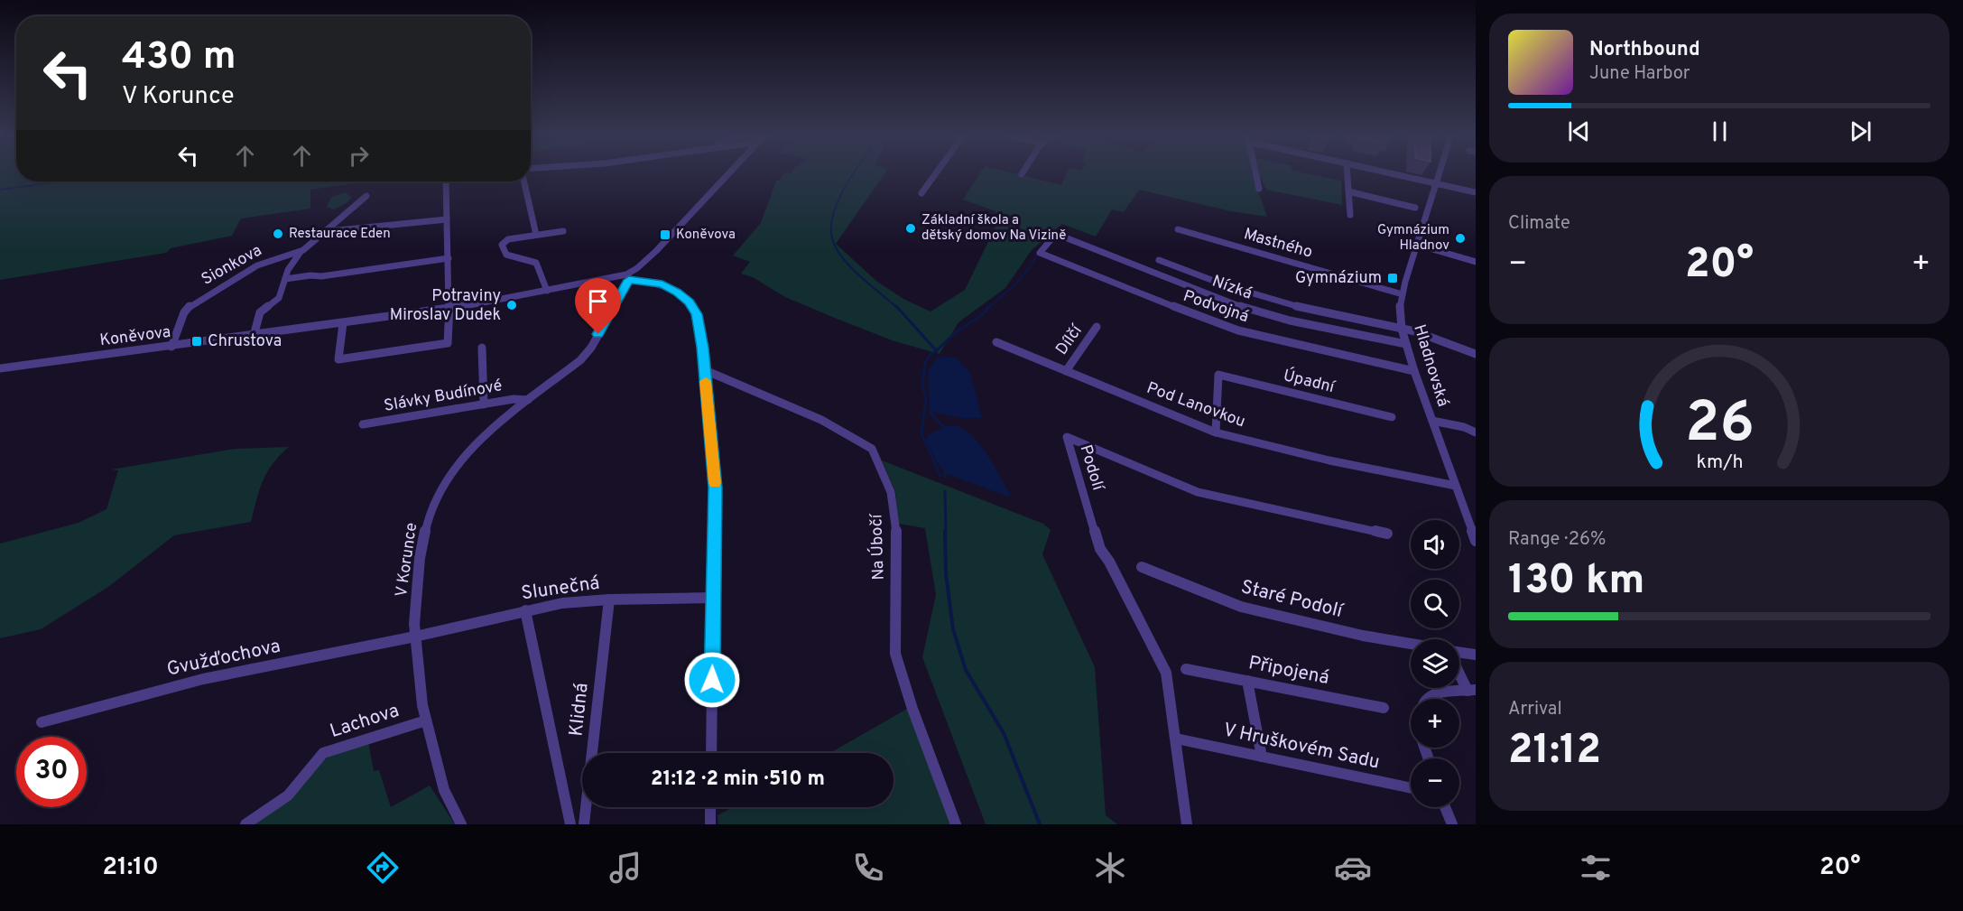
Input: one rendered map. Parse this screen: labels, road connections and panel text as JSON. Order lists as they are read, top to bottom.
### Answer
{
  "streets": {
    "street": [
      "Mastného",
      "Sionkova",
      "Nízká",
      "Podvojná",
      "Koněvova",
      "Dílčí",
      "Hladnovská",
      "Úpadní",
      "Slávky Budínové",
      "Pod Lanovkou",
      "Podolí",
      "Na Úbočí",
      "V Korunce",
      "Slunečná",
      "Staré Podolí",
      "Gvužďochova",
      "Připojená",
      "Klidná",
      "Lachova",
      "V Hruškovém Sadu"
    ]
  },
  "crossings": [
    ["Mastného", "Hladnovská"],
    ["Sionkova", "Koněvova"],
    ["Nízká", "Podvojná"],
    ["Nízká", "Hladnovská"],
    ["Podvojná", "Hladnovská"],
    ["Koněvova", "V Korunce"],
    ["Dílčí", "Pod Lanovkou"],
    ["Hladnovská", "Pod Lanovkou"],
    ["Úpadní", "Pod Lanovkou"],
    ["Slávky Budínové", "V Korunce"],
    ["Podolí", "V Hruškovém Sadu"],
    ["V Korunce", "Slunečná"],
    ["V Korunce", "Gvužďochova"],
    ["V Korunce", "Lachova"],
    ["Slunečná", "Gvužďochova"],
    ["Slunečná", "Klidná"]
  ],
  "places": {
    "other": [
      "Základní škola a dětský domov Na Vizině",
      "Restaurace Eden",
      "Gymnázium Hladnov",
      "Potraviny Miroslav Dudek"
    ],
    "transit": ["Koněvova", "Gymnázium", "Chrustova"]
  },
  "page": {
    "turn": ["430 m", "V Korunce"],
    "song": ["Northbound", "June Harbor"],
    "tile": [
      "Climate",
      ["Range · 26%", "130 km"],
      ["Arrival", "21:12"]
    ],
    "heat": ["−", "20°", "+"],
    "map_buttons": ["+", "−"],
    "limit": "30",
    "trip": "21:12 · 2 min · 510 m",
    "tabs": ["21:10", "20°"],
    "gauge": ["26", "km/h"]
  }
}
